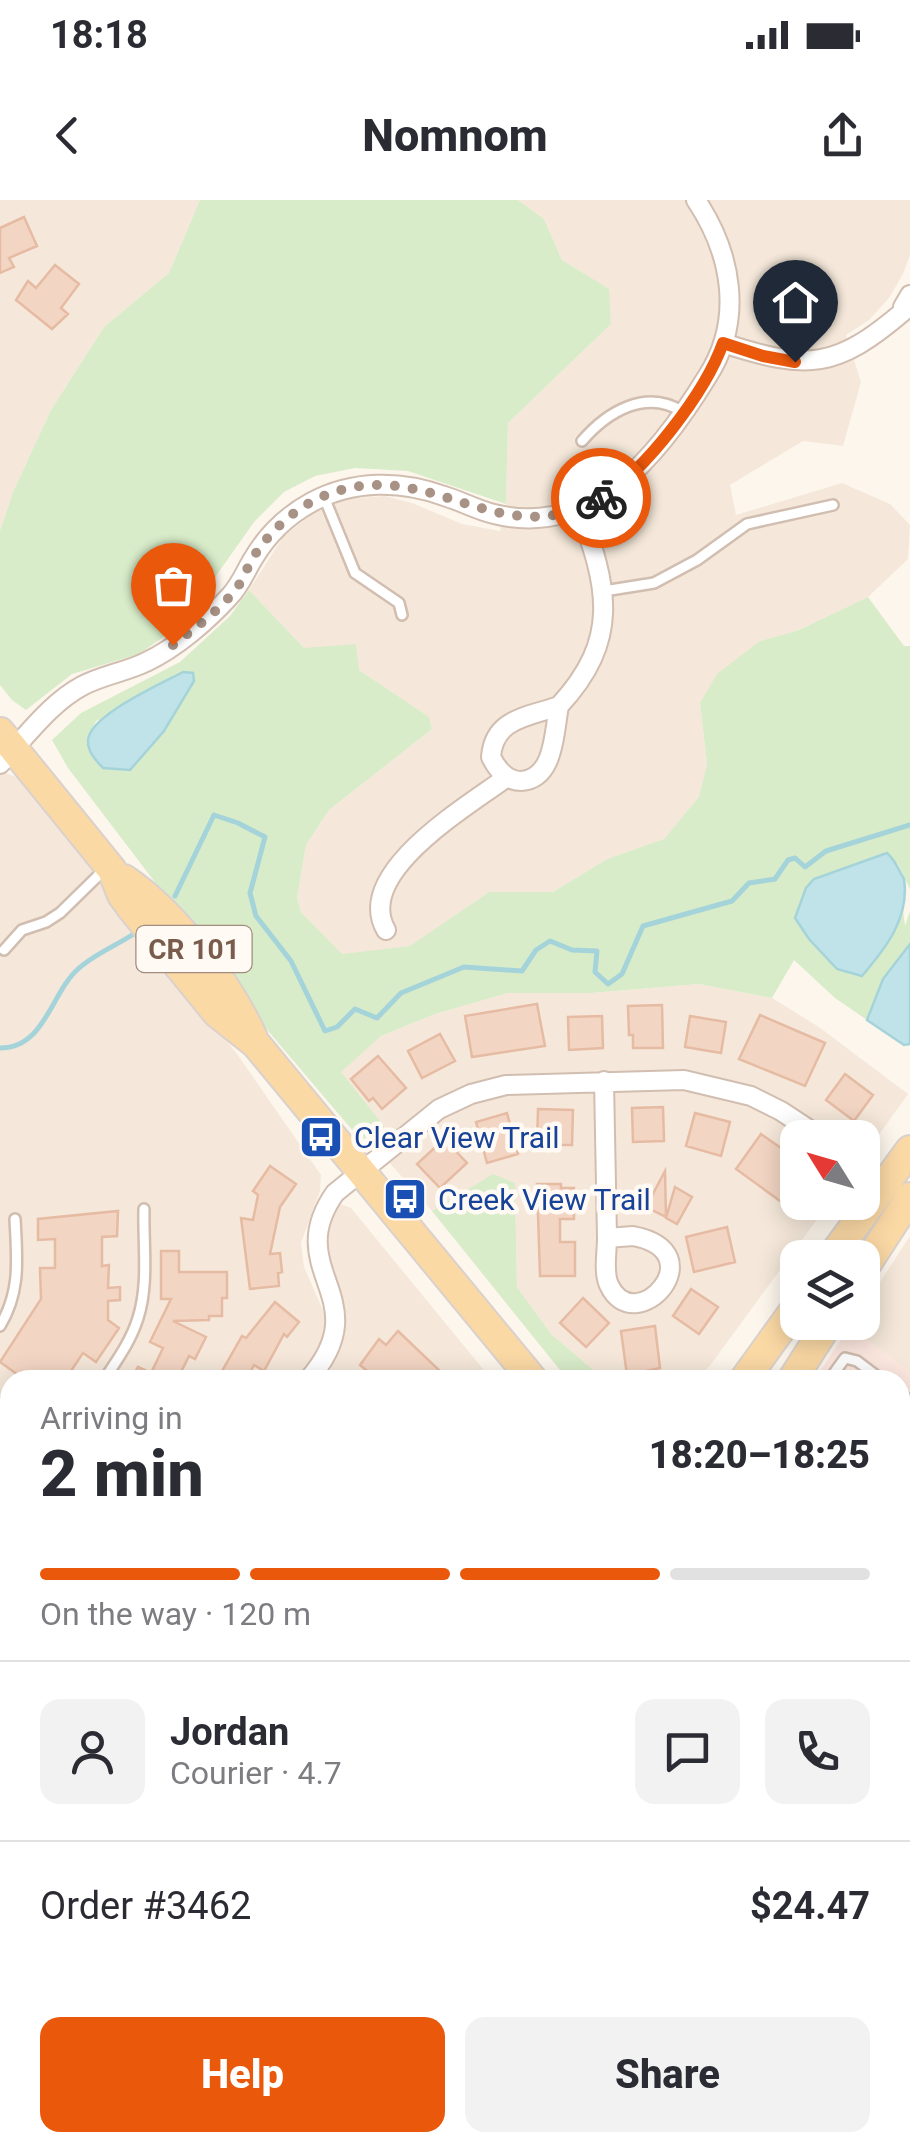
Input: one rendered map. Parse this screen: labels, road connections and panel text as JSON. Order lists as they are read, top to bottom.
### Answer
{
  "streets": {
    "main road": ["CR 101"]
  },
  "places": {
    "bus stop": ["Clear View Trail", "Creek View Trail"]
  },
  "north": "top left",
  "page": {
    "status": "18:18",
    "header": "Nomnom",
    "heading": ["2 min", "Arriving in", "18:20–18:25"],
    "panel": [
      "Jordan",
      "Courier · 4.7",
      "Order #3462",
      "$24.47"
    ],
    "bar": "On the way · 120 m",
    "buttons": ["Help", "Share"]
  }
}
